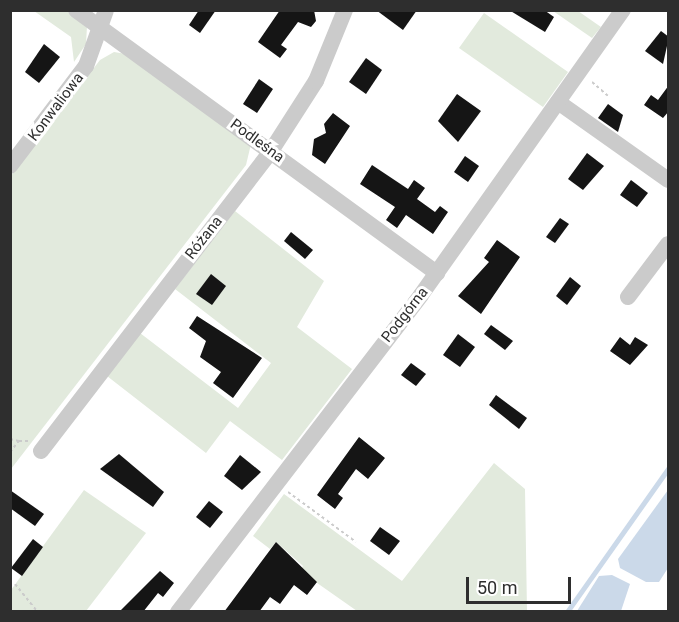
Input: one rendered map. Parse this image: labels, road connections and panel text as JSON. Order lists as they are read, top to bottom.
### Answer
{
  "streets": {
    "street": [
      "Konwaliowa",
      "Podleśna",
      "Różana",
      "Podgórna"
    ]
  },
  "crossings": [
    ["Konwaliowa", "Podleśna"],
    ["Podleśna", "Różana"],
    ["Podleśna", "Podgórna"]
  ],
  "scale_bar": "50 m"
}
